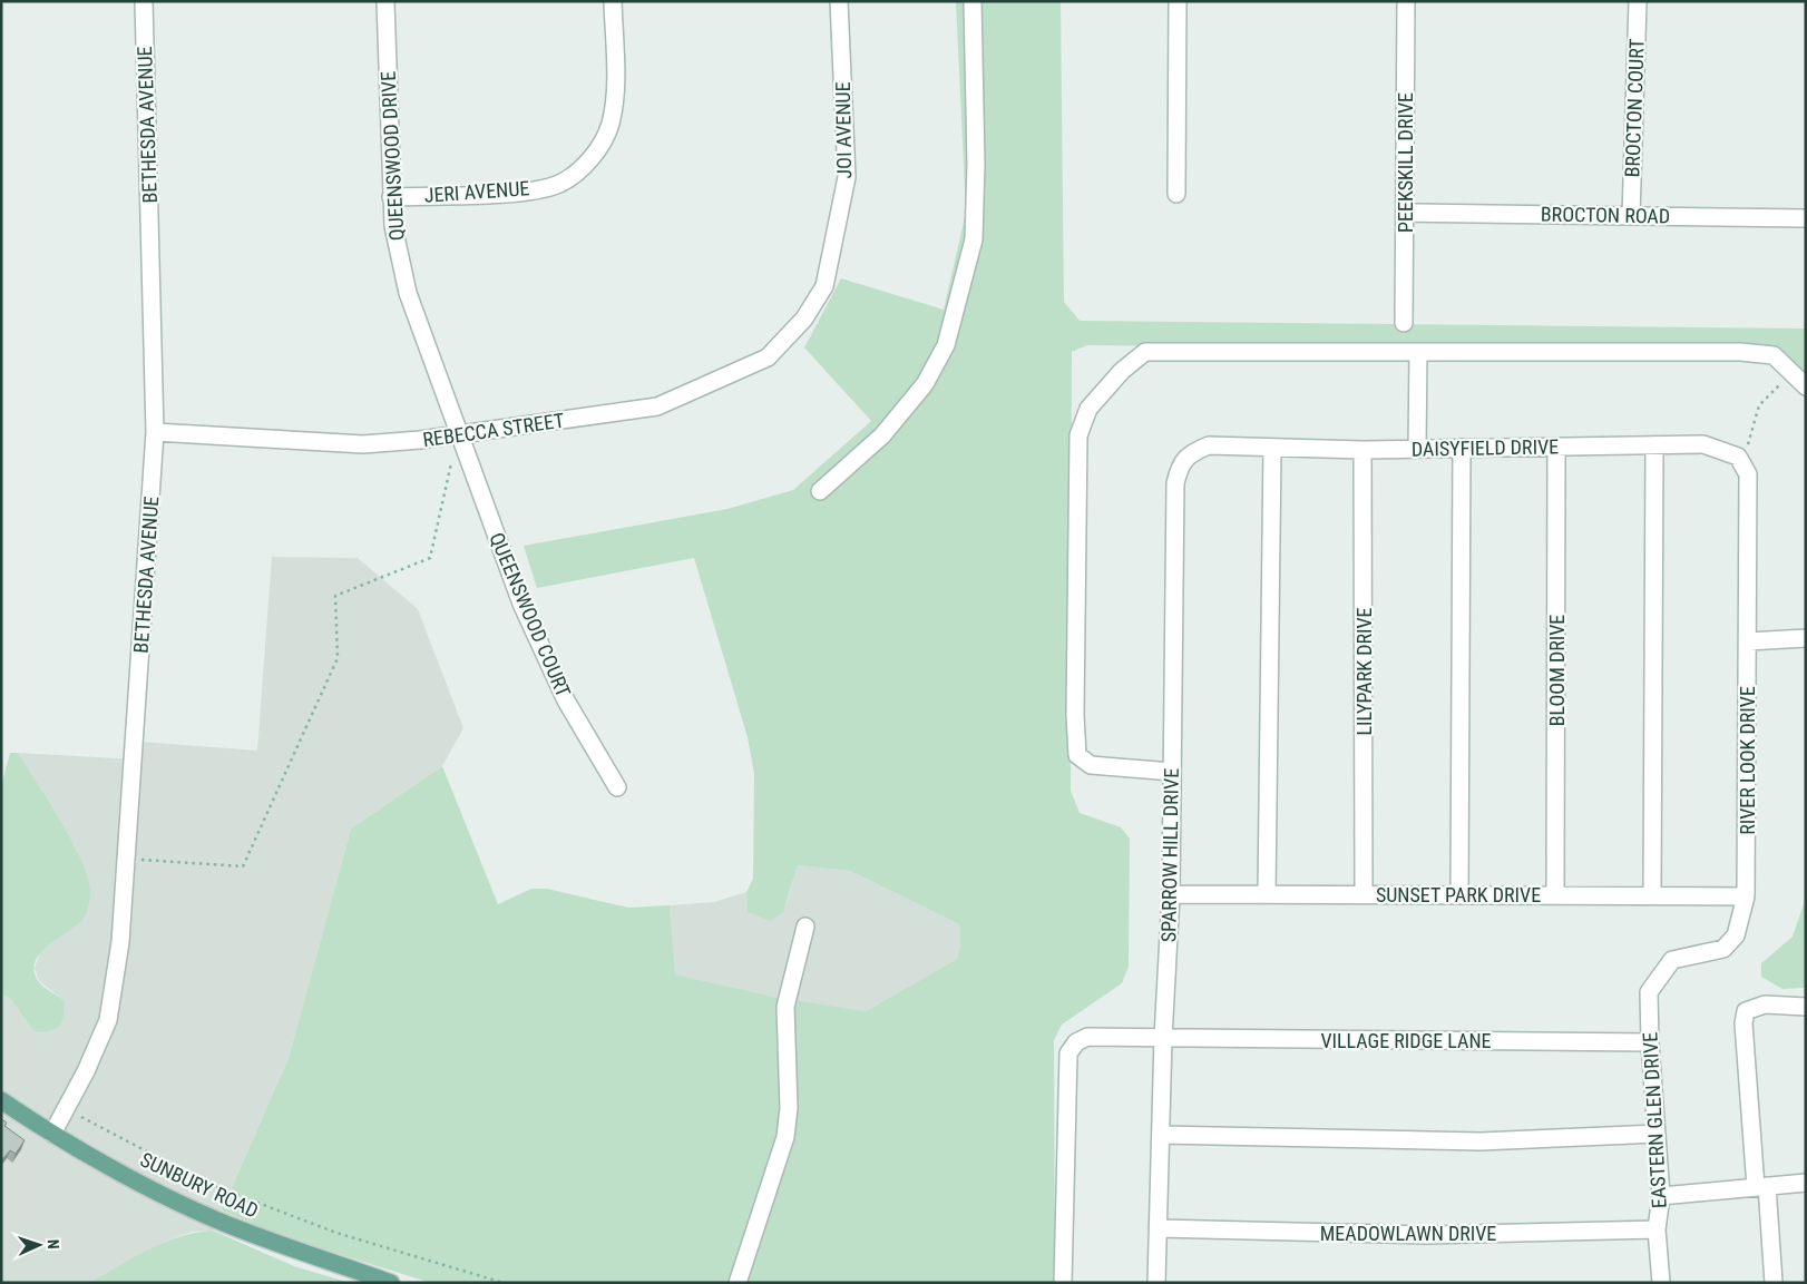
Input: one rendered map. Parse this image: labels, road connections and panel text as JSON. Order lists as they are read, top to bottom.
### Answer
{
  "streets": {
    "main road": ["SUNBURY ROAD"],
    "street": [
      "BROCTON COURT",
      "BETHESDA AVENUE",
      "JOI AVENUE",
      "QUEENSWOOD DRIVE",
      "PEEKSKILL DRIVE",
      "JERI AVENUE",
      "BROCTON ROAD",
      "REBECCA STREET",
      "DAISYFIELD DRIVE",
      "QUEENSWOOD COURT",
      "BLOOM DRIVE",
      "LILYPARK DRIVE",
      "RIVER LOOK DRIVE",
      "SPARROW HILL DRIVE",
      "SUNSET PARK DRIVE",
      "VILLAGE RIDGE LANE",
      "EASTERN GLEN DRIVE",
      "MEADOWLAWN DRIVE"
    ]
  },
  "crossings": [
    ["BROCTON COURT", "BROCTON ROAD"],
    ["BETHESDA AVENUE", "REBECCA STREET"],
    ["BETHESDA AVENUE", "SUNBURY ROAD"],
    ["JOI AVENUE", "REBECCA STREET"],
    ["QUEENSWOOD DRIVE", "JERI AVENUE"],
    ["QUEENSWOOD DRIVE", "REBECCA STREET"],
    ["QUEENSWOOD DRIVE", "QUEENSWOOD COURT"],
    ["PEEKSKILL DRIVE", "BROCTON ROAD"],
    ["REBECCA STREET", "QUEENSWOOD COURT"],
    ["DAISYFIELD DRIVE", "BLOOM DRIVE"],
    ["DAISYFIELD DRIVE", "LILYPARK DRIVE"],
    ["DAISYFIELD DRIVE", "RIVER LOOK DRIVE"],
    ["DAISYFIELD DRIVE", "SPARROW HILL DRIVE"],
    ["BLOOM DRIVE", "SUNSET PARK DRIVE"],
    ["LILYPARK DRIVE", "SUNSET PARK DRIVE"],
    ["RIVER LOOK DRIVE", "SUNSET PARK DRIVE"],
    ["RIVER LOOK DRIVE", "EASTERN GLEN DRIVE"],
    ["SPARROW HILL DRIVE", "SUNSET PARK DRIVE"],
    ["SPARROW HILL DRIVE", "VILLAGE RIDGE LANE"],
    ["SPARROW HILL DRIVE", "MEADOWLAWN DRIVE"],
    ["VILLAGE RIDGE LANE", "EASTERN GLEN DRIVE"],
    ["EASTERN GLEN DRIVE", "MEADOWLAWN DRIVE"]
  ],
  "north": "right"
}
